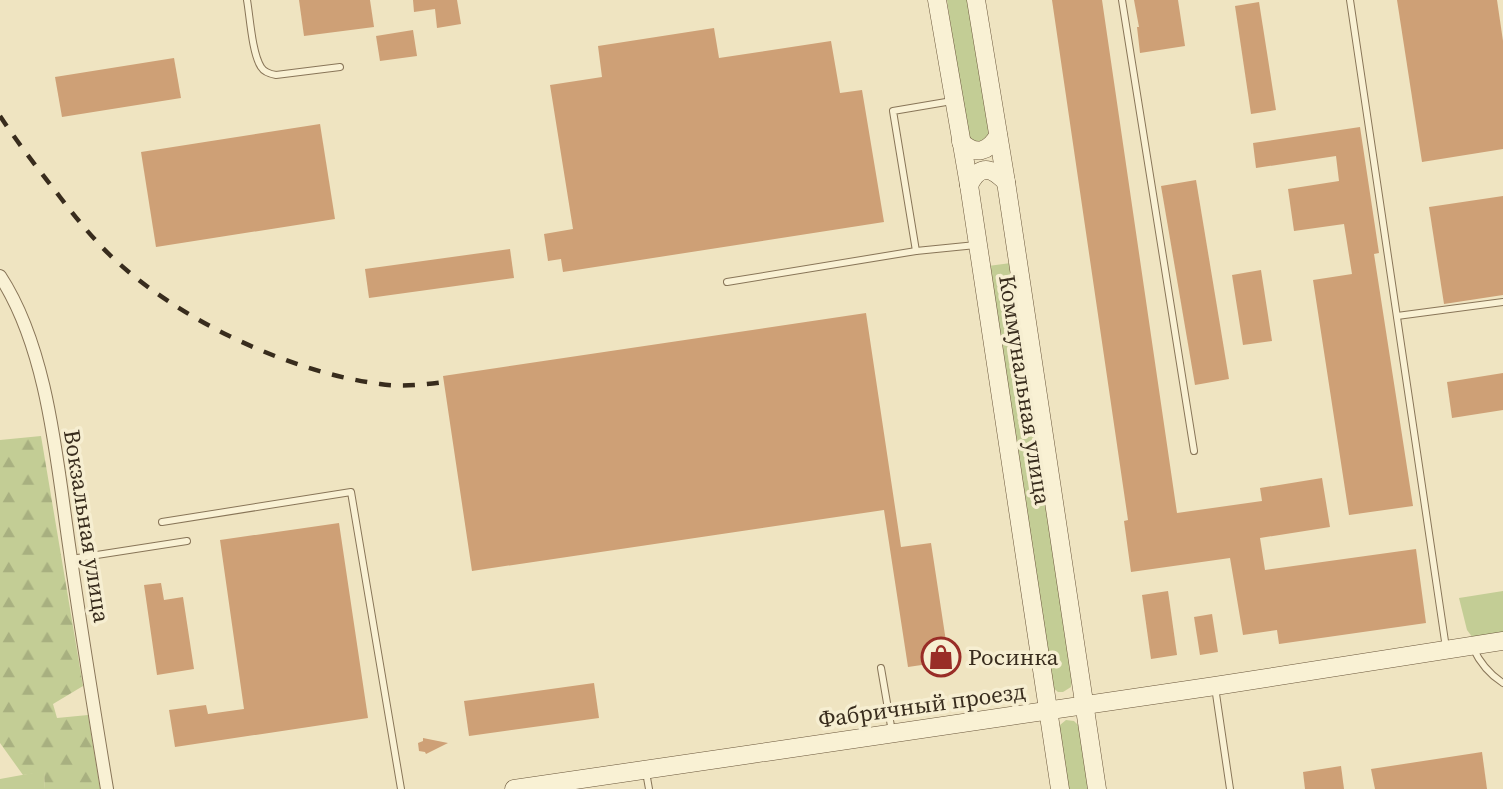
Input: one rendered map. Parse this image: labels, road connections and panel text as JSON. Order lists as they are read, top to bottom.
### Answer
{
  "streets": {
    "main road": ["Коммунальная улица", "Фабричный проезд"],
    "street": ["Вокзальная улица"]
  },
  "crossings": [
    ["Коммунальная улица", "Фабричный проезд"]
  ],
  "places": {
    "shop": ["Росинка"]
  }
}
